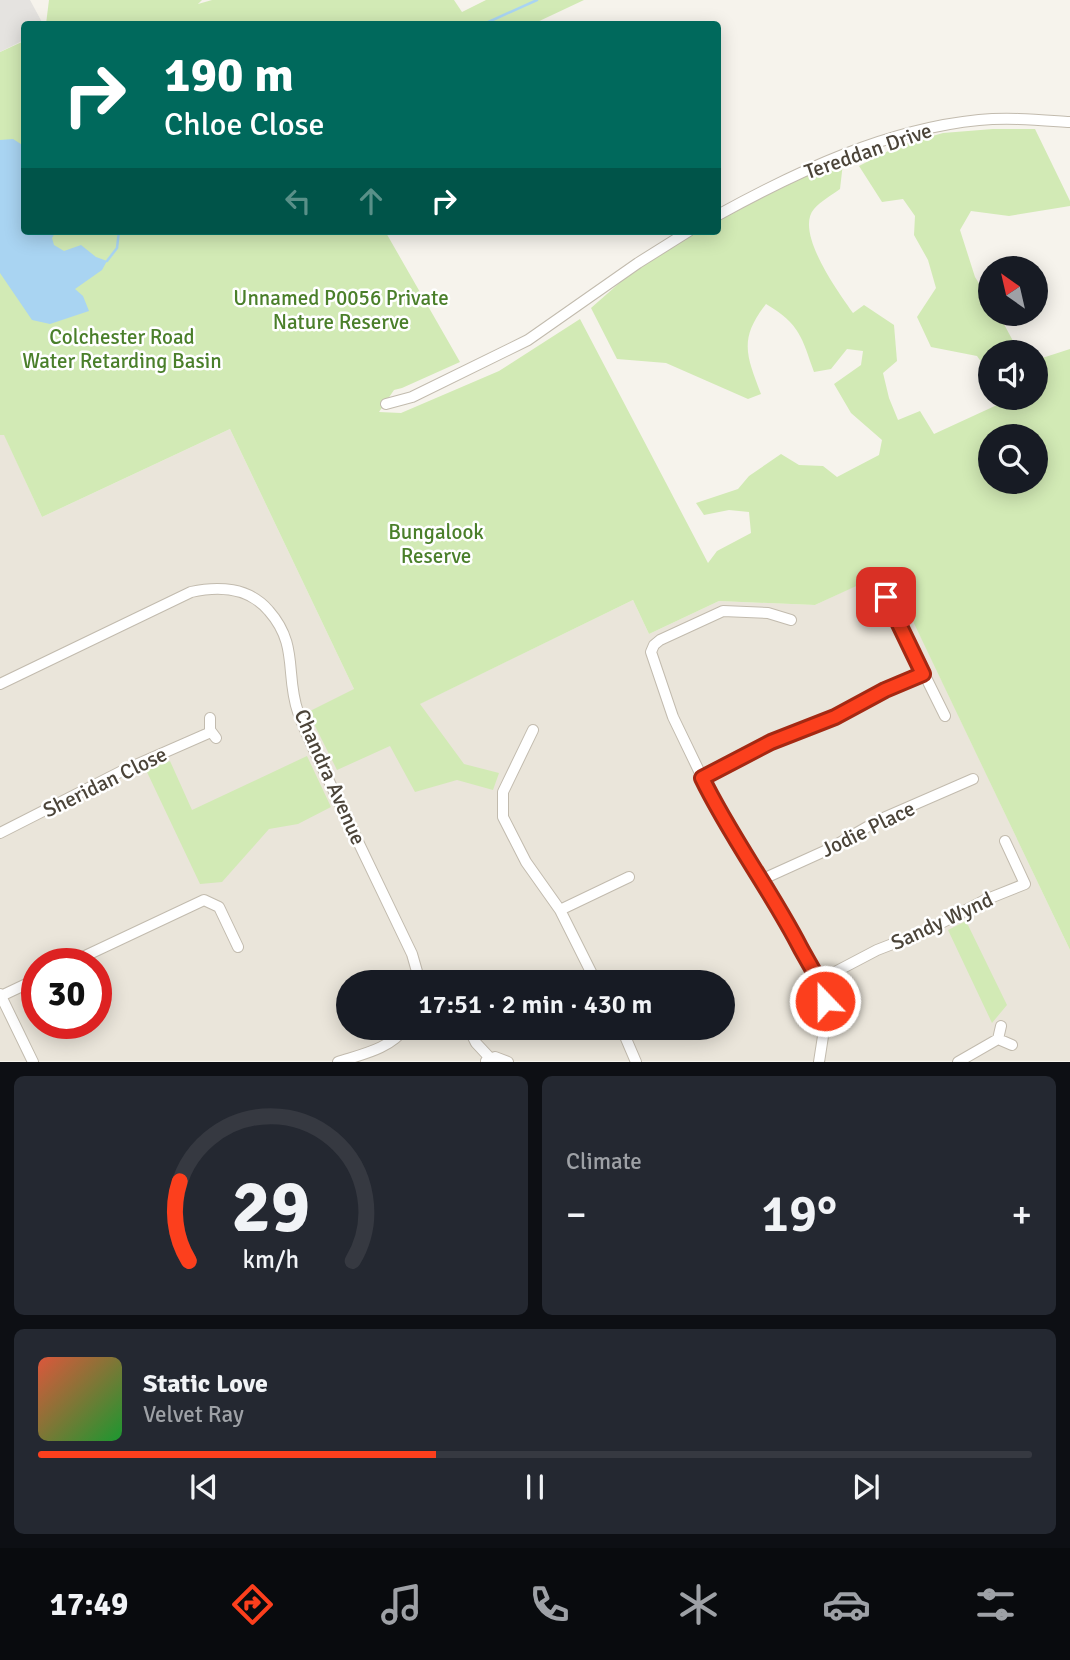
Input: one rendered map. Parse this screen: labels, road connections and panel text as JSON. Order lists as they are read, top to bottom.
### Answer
{
  "streets": {
    "street": [
      "Tereddan Drive",
      "Chandra Avenue",
      "Sheridan Close",
      "Jodie Place",
      "Sandy Wynd"
    ]
  },
  "parks": ["Unnamed P0056 Private Nature Reserve", "Colchester Road Water Retarding Basin", "Bungalook Reserve"],
  "north": "top left",
  "page": {
    "turn": ["190 m", "Chloe Close"],
    "limit": "30",
    "trip": "17:51 · 2 min · 430 m",
    "tile": "Climate",
    "heat": ["−", "19°", "+"],
    "song": ["Static Love", "Velvet Ray"],
    "tabs": "17:49",
    "gauge": ["29", "km/h"]
  }
}
